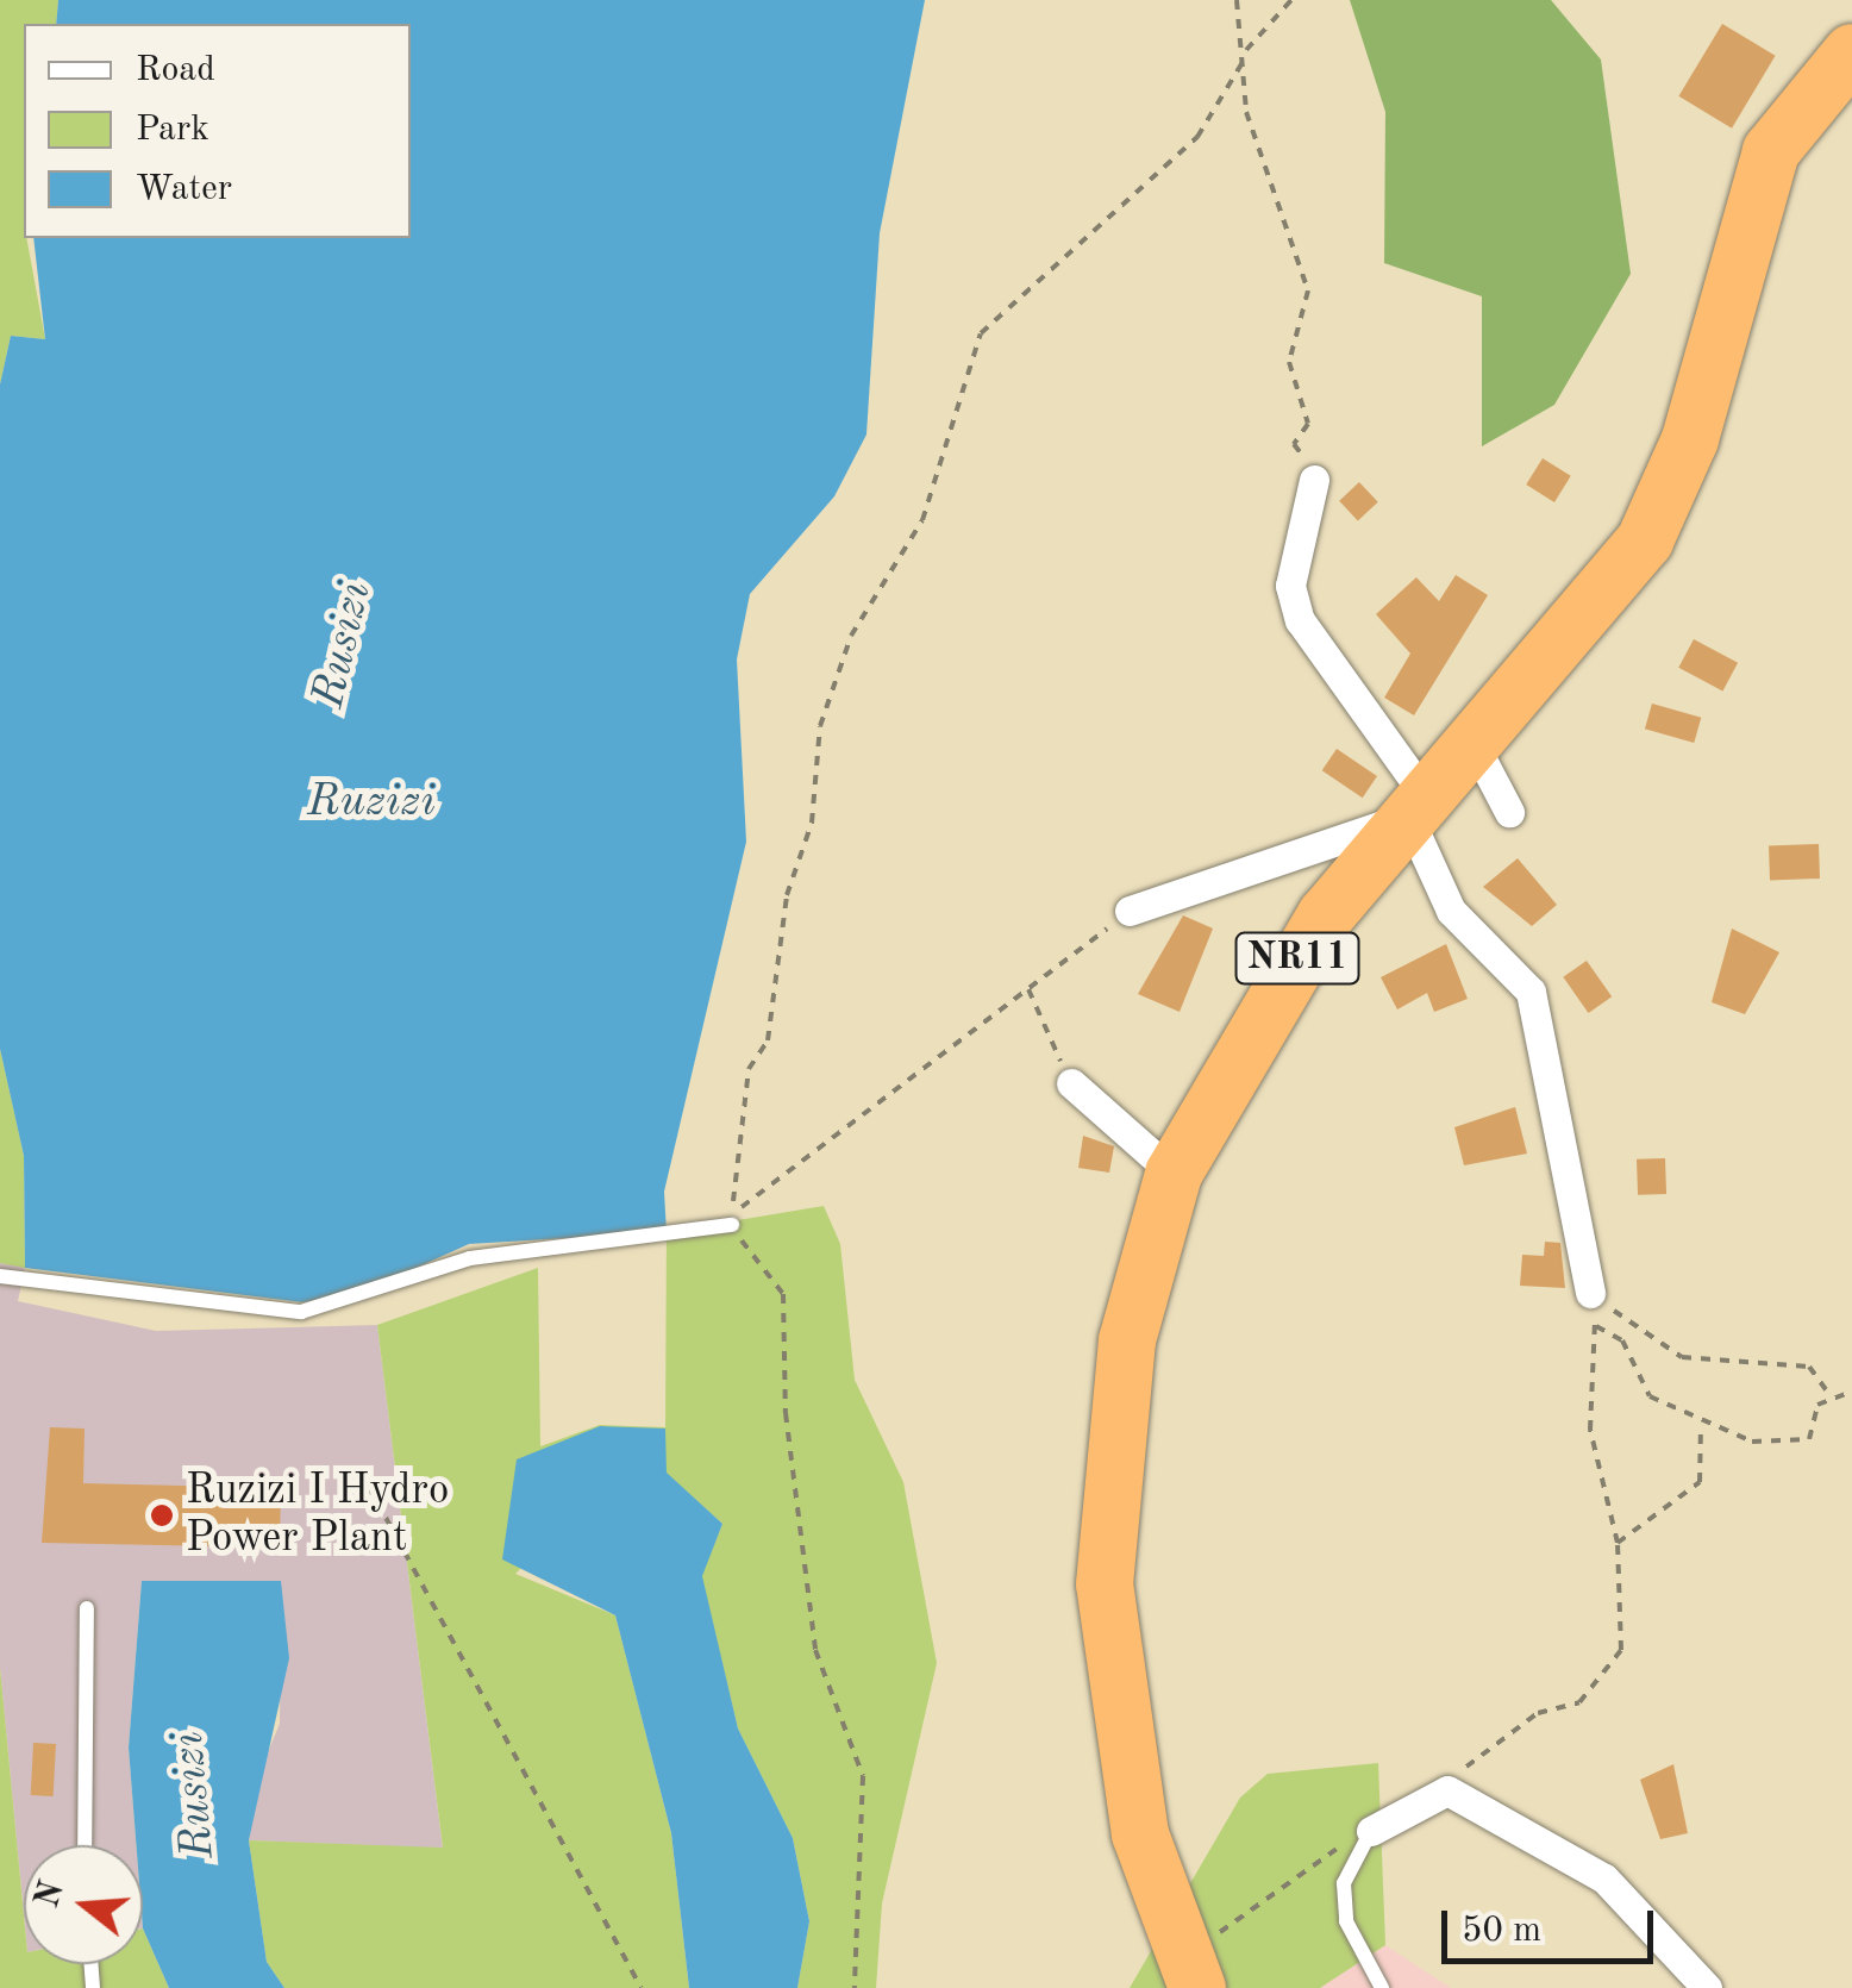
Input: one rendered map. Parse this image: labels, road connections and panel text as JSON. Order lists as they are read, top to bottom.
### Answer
{
  "streets": {
    "highway": ["NR11"]
  },
  "water": ["Rusizi", "Ruzizi"],
  "places": ["Ruzizi I Hydro Power Plant"],
  "legend": ["Road", "Park", "Water"],
  "scale_bar": "50 m",
  "north": "left"
}
